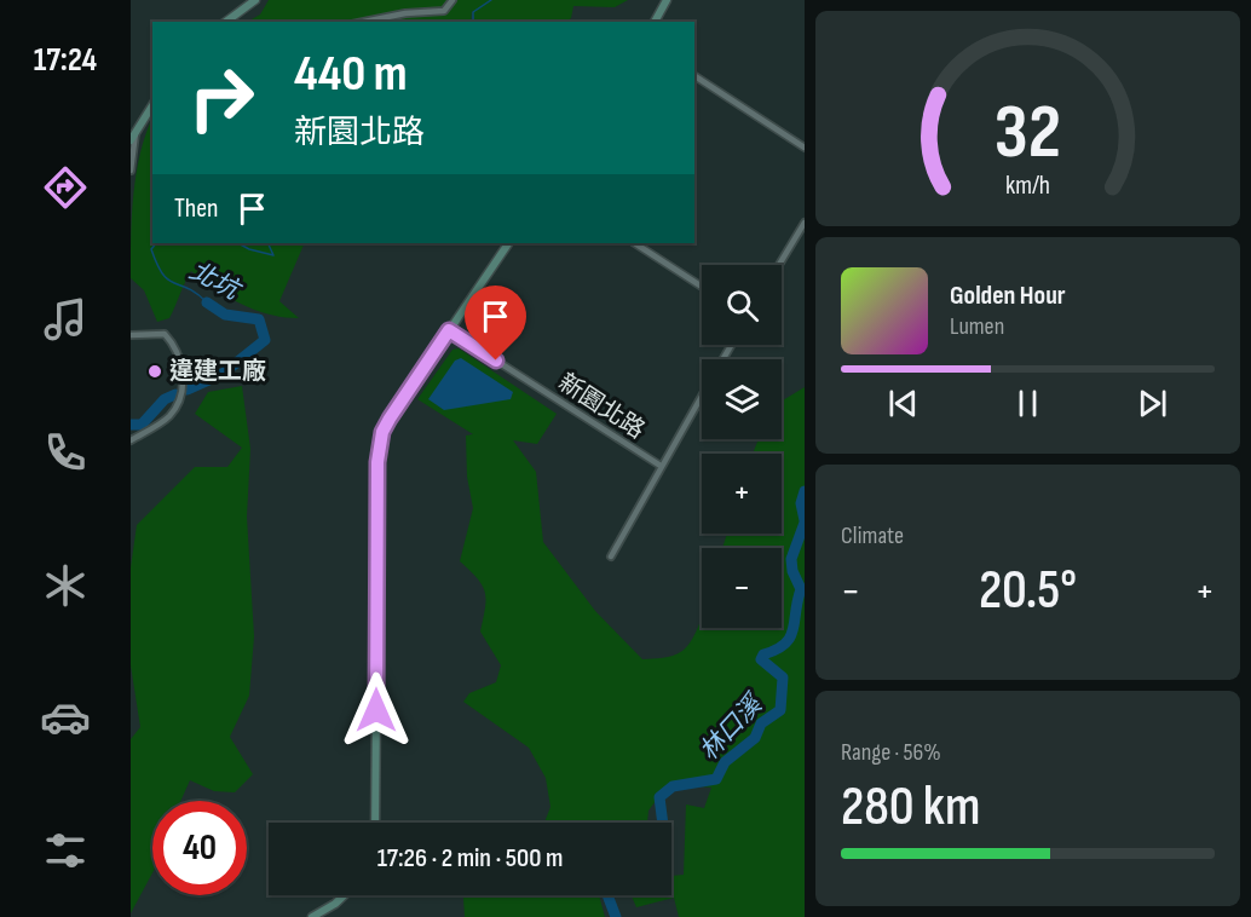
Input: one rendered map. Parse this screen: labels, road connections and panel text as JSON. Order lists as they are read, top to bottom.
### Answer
{
  "streets": {
    "street": ["新園北路"]
  },
  "water": ["北坑", "林口溪"],
  "places": ["違建工廠"],
  "page": {
    "tabs": "17:24",
    "turn": ["440 m", "新園北路"],
    "then": "Then",
    "map_buttons": ["+", "−"],
    "song": ["Golden Hour", "Lumen"],
    "tile": [
      "Climate",
      ["Range · 56%", "280 km"]
    ],
    "heat": ["−", "20.5°", "+"],
    "limit": "40",
    "trip": "17:26 · 2 min · 500 m",
    "gauge": ["32", "km/h"]
  }
}
